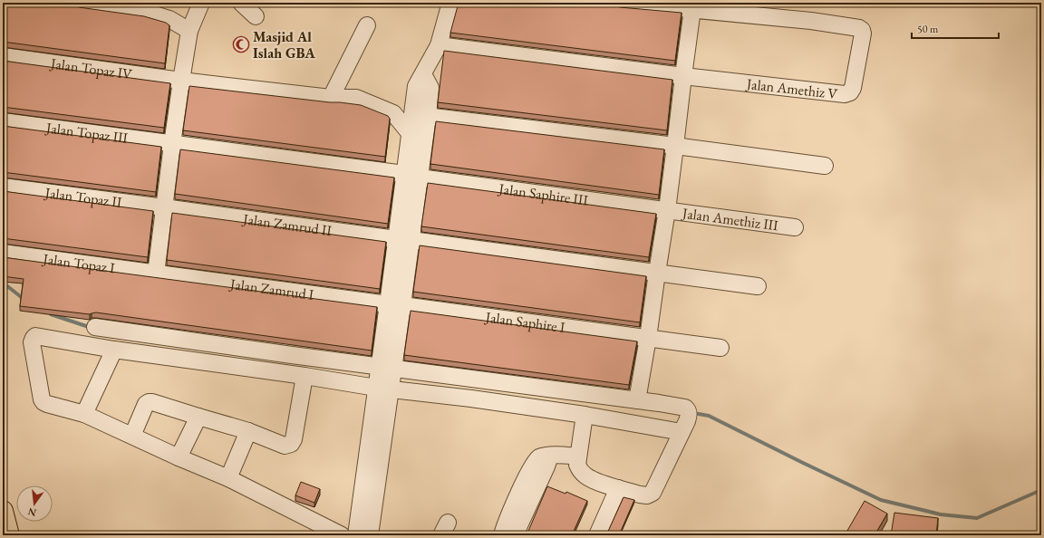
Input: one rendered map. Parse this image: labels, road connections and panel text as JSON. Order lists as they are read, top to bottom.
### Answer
{
  "streets": {
    "street": [
      "Jalan Topaz IV",
      "Jalan Amethiz V",
      "Jalan Topaz III",
      "Jalan Saphire III",
      "Jalan Topaz II",
      "Jalan Amethiz III",
      "Jalan Zamrud II",
      "Jalan Topaz I",
      "Jalan Zamrud I",
      "Jalan Saphire I"
    ]
  },
  "crossings": [
    ["Jalan Topaz III", "Jalan Saphire III"],
    ["Jalan Saphire III", "Jalan Amethiz III"],
    ["Jalan Topaz II", "Jalan Zamrud II"],
    ["Jalan Topaz I", "Jalan Zamrud I"],
    ["Jalan Zamrud I", "Jalan Saphire I"]
  ],
  "places": {
    "mosque": ["Masjid Al Islah GBA"]
  },
  "scale_bar": "50 m",
  "north": "bottom"
}
